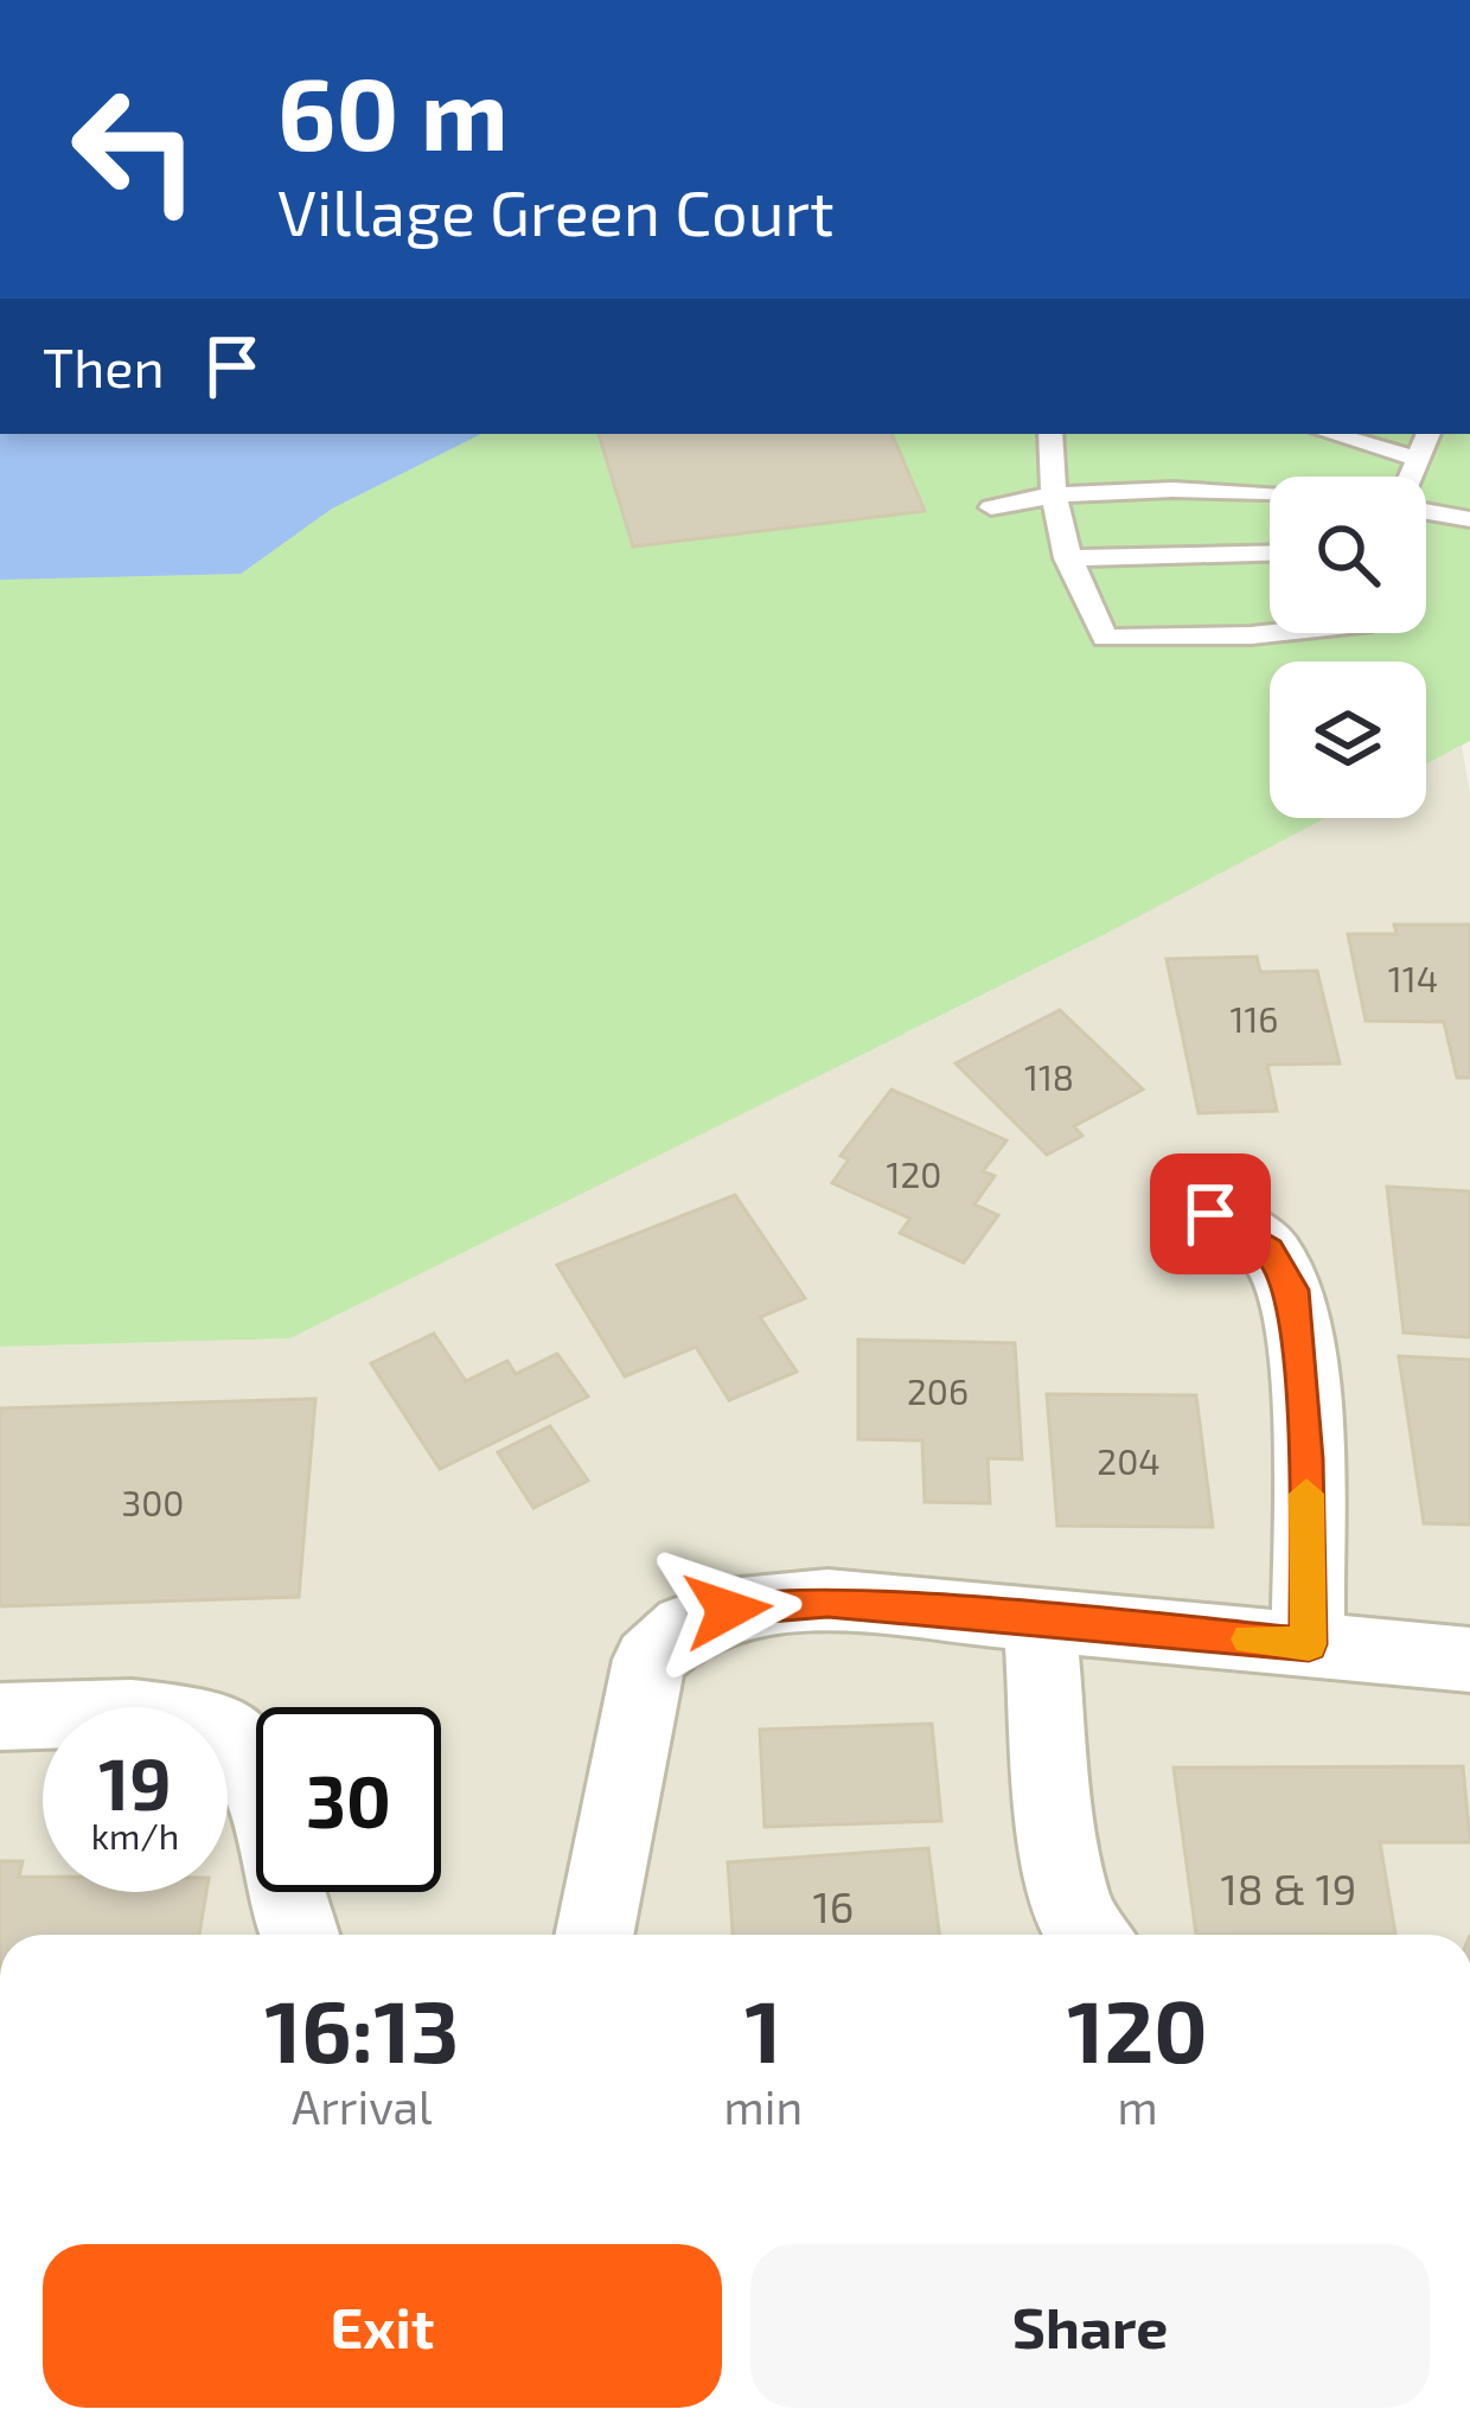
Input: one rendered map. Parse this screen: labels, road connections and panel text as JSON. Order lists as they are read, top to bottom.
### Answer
{
  "house_numbers": [
    "114",
    "116",
    "118",
    "120",
    "206",
    "204",
    "300",
    "18 & 19",
    "16"
  ],
  "page": {
    "turn": ["60 m", "Village Green Court"],
    "then": "Then",
    "speed": "19 km/h",
    "limit": "30",
    "eta": [
      "16:13",
      "Arrival",
      "1",
      "min",
      "120",
      "m"
    ],
    "buttons": ["Exit", "Share"]
  }
}
